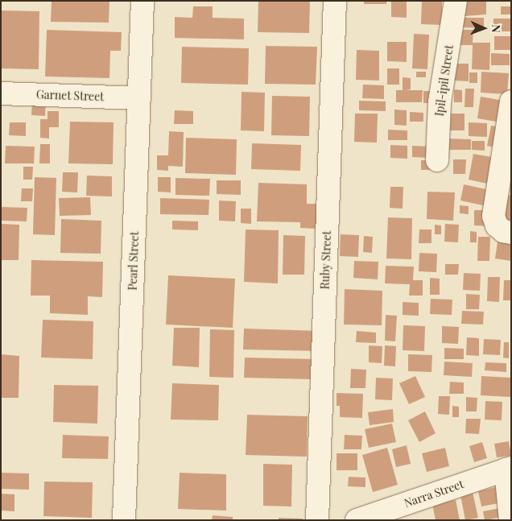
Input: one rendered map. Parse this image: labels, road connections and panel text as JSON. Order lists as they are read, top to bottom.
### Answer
{
  "streets": {
    "street": [
      "Ipil-ipil Street",
      "Garnet Street",
      "Ruby Street",
      "Pearl Street",
      "Narra Street"
    ]
  },
  "crossings": [
    ["Garnet Street", "Pearl Street"]
  ],
  "north": "right"
}
